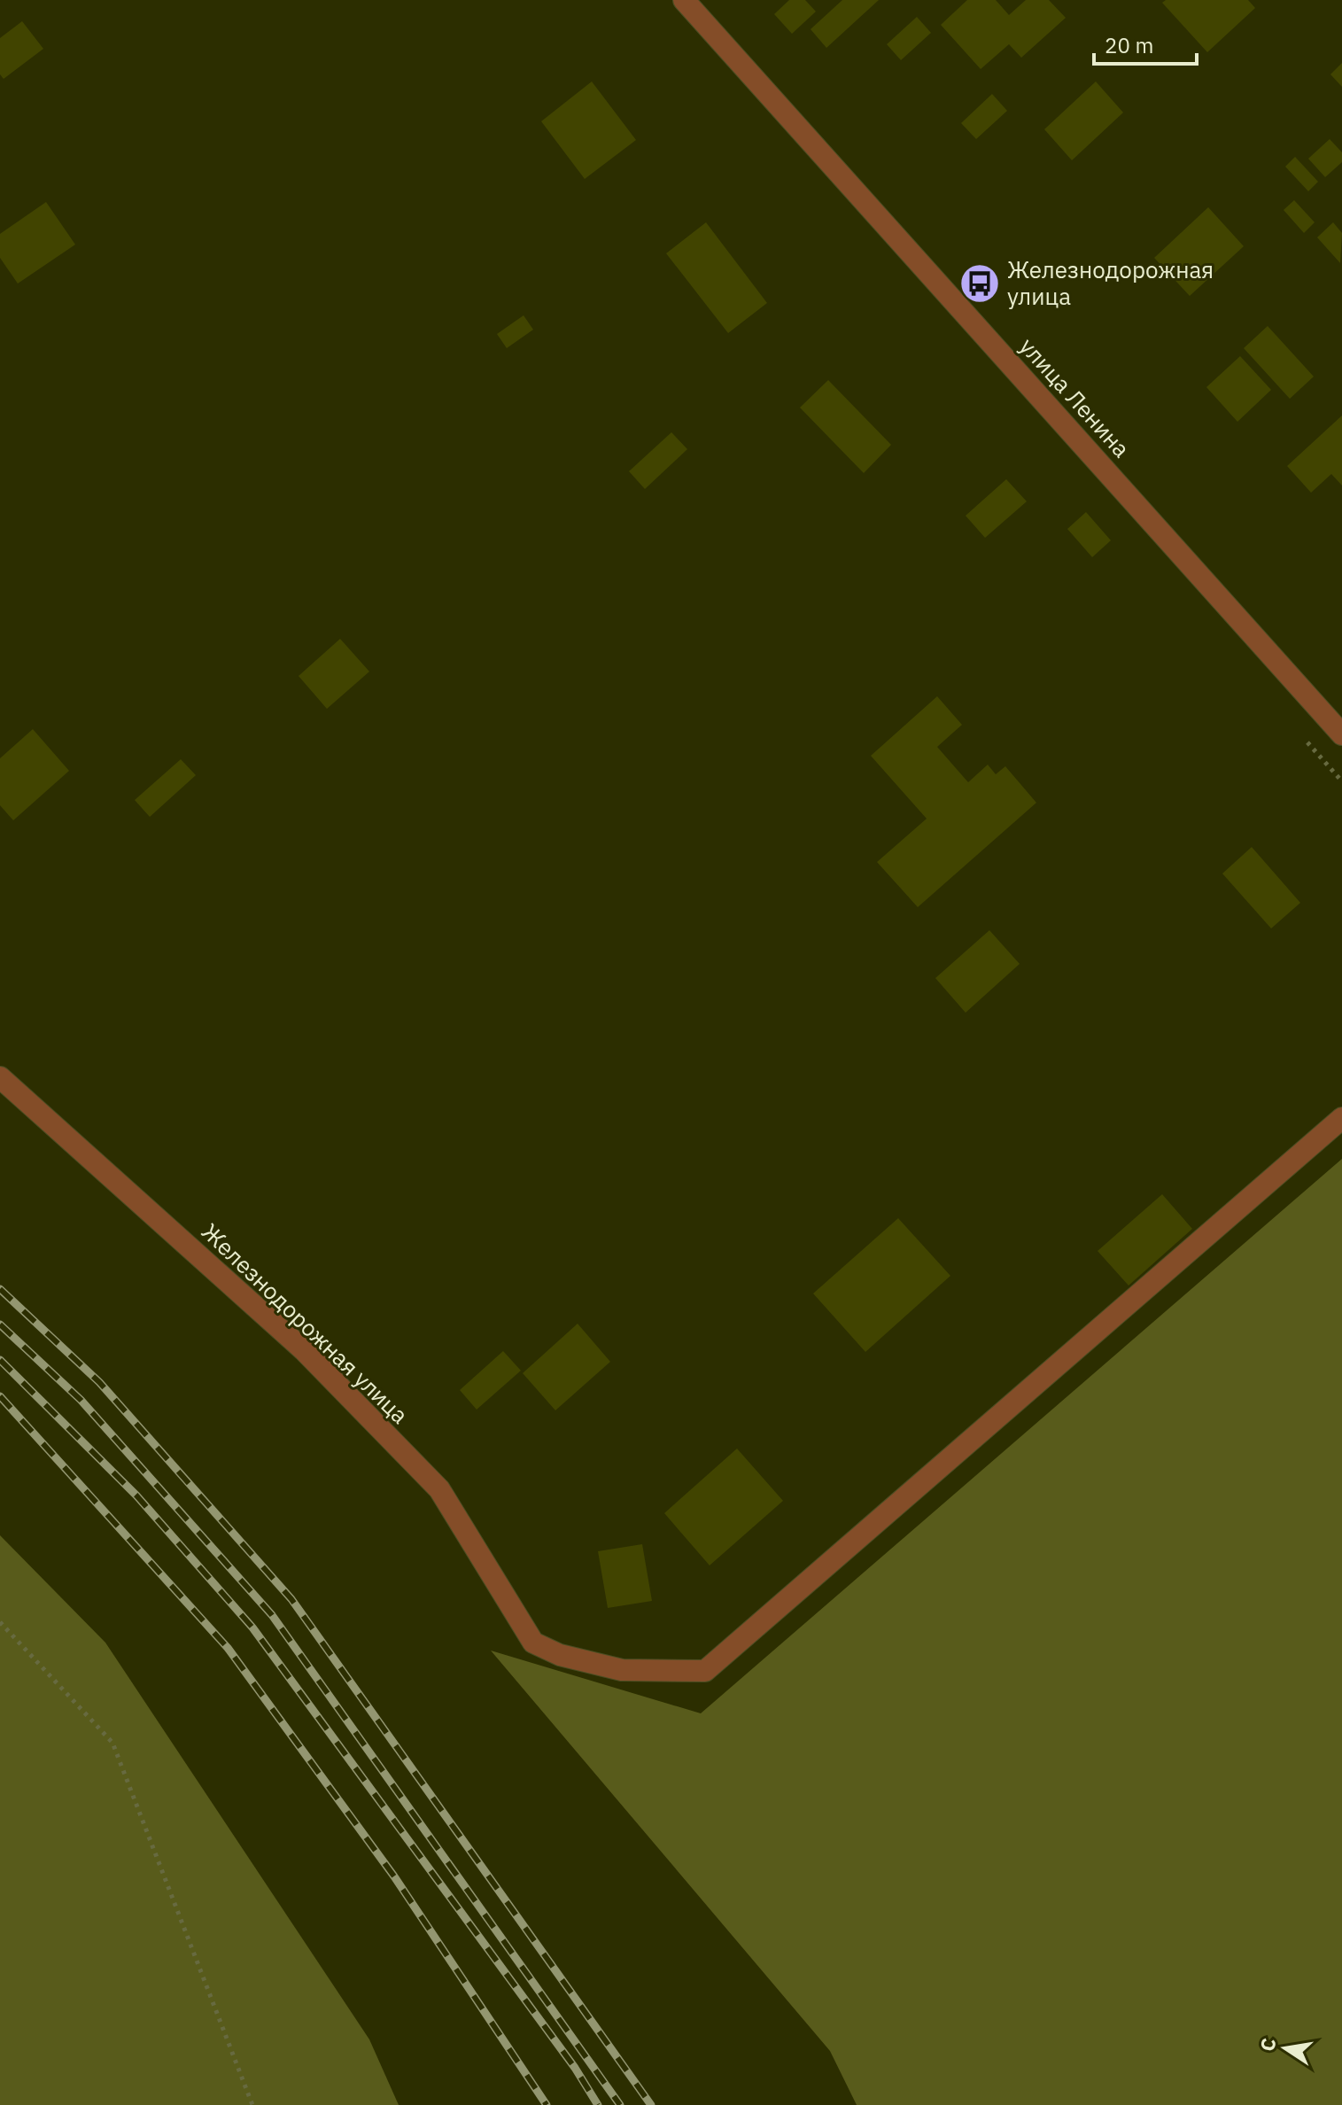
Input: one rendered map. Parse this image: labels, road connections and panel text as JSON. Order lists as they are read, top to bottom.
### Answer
{
  "streets": {
    "street": ["улица Ленина", "Железнодорожная улица"]
  },
  "places": {
    "bus stop": ["Железнодорожная улица"]
  },
  "scale_bar": "20 m",
  "north": "left"
}
